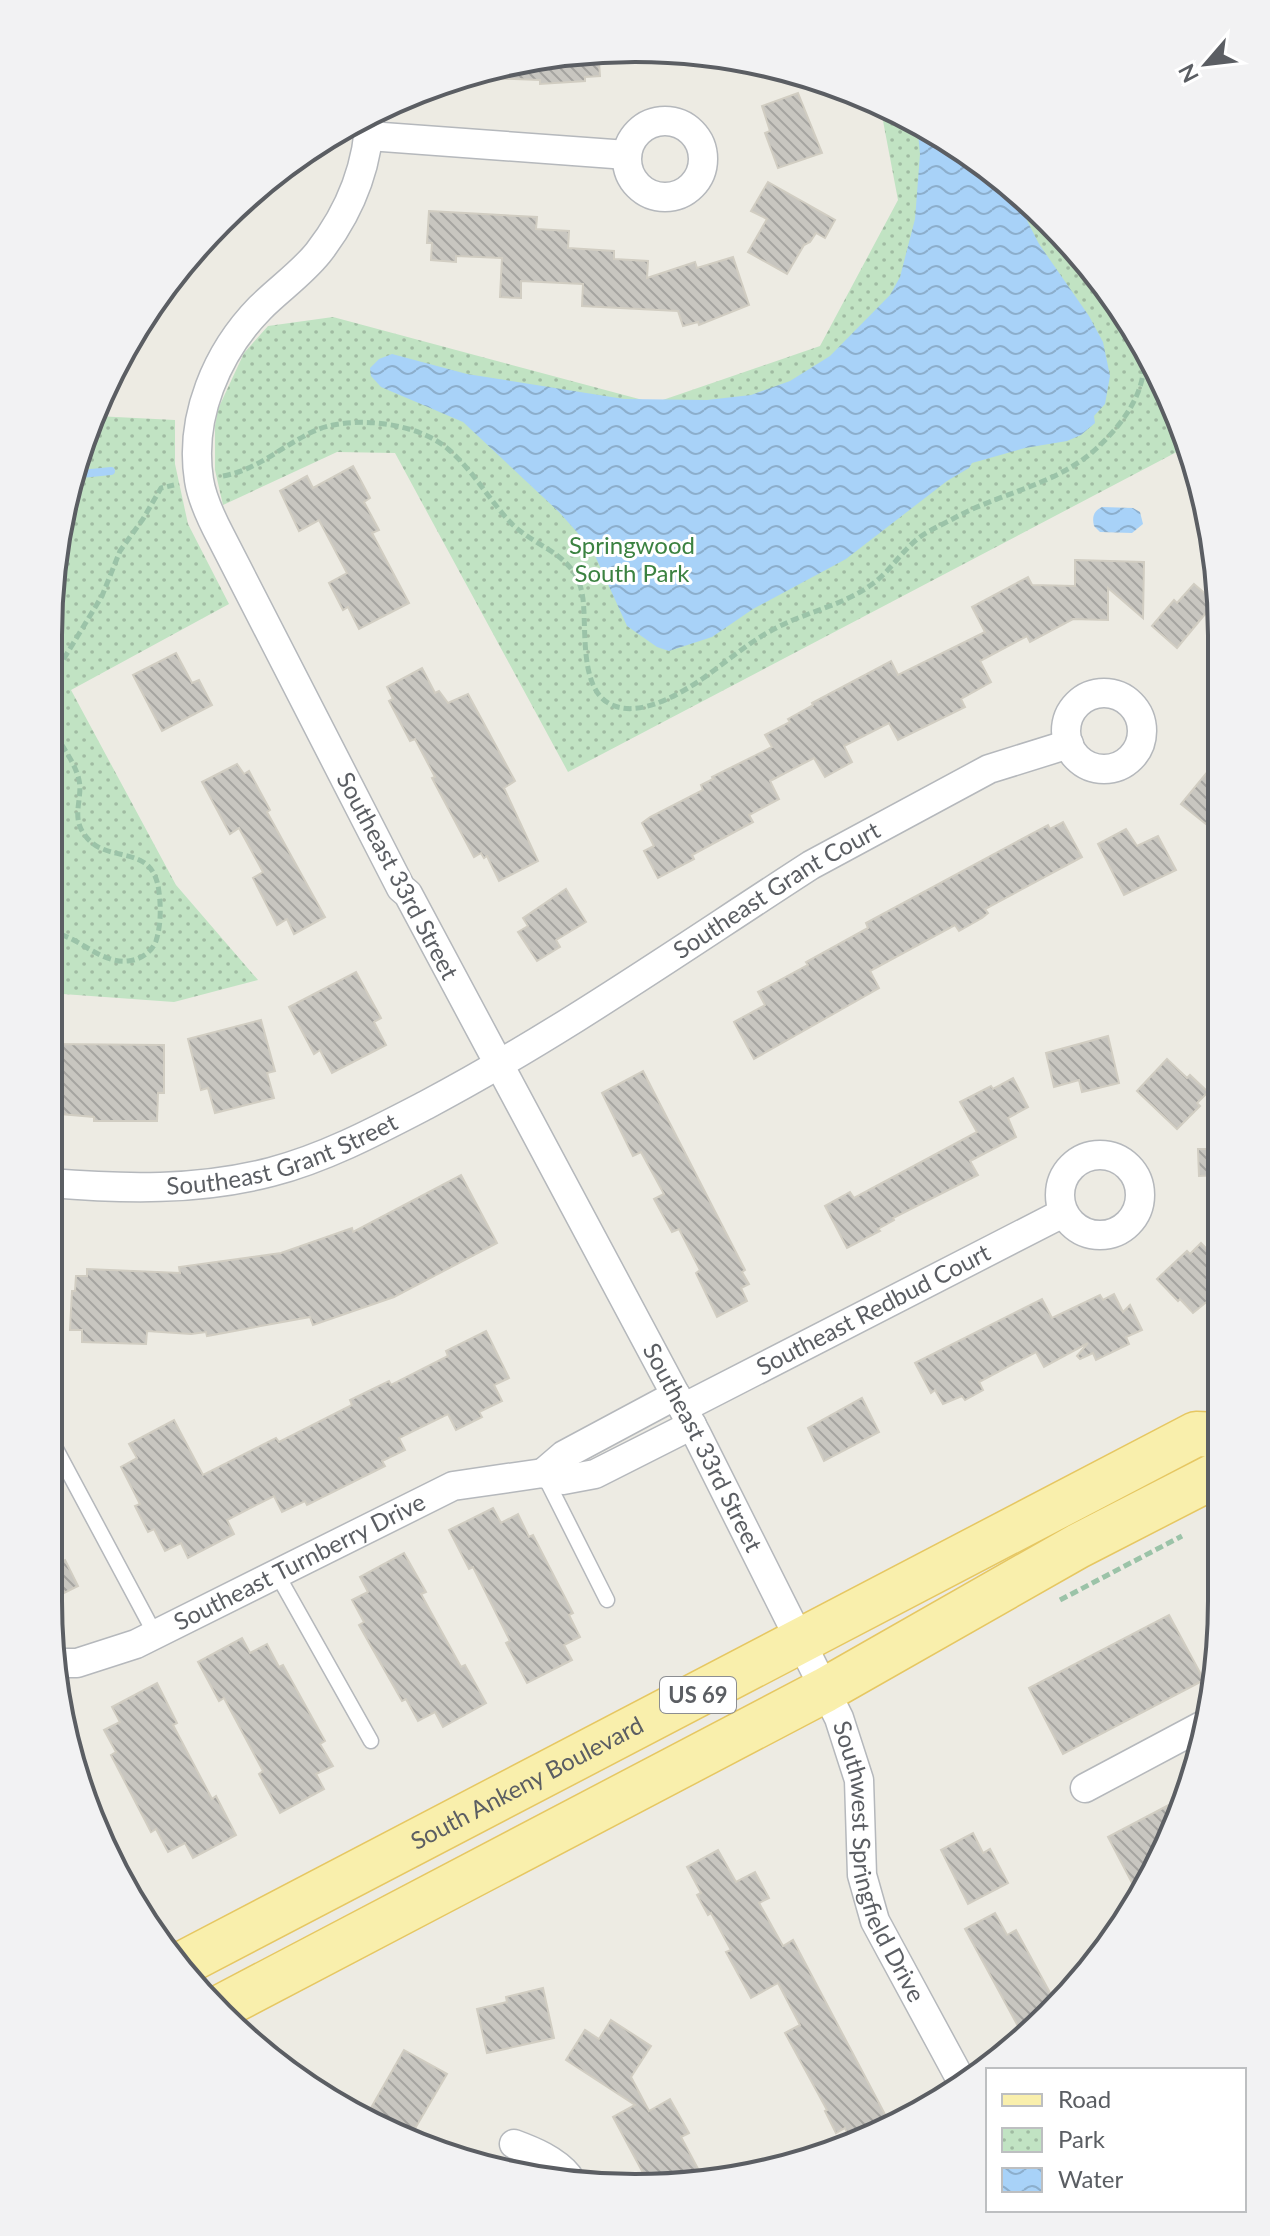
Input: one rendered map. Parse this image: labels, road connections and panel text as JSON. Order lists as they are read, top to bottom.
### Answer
{
  "streets": {
    "main road": ["US 69", "South Ankeny Boulevard"],
    "street": [
      "Southeast 33rd Street",
      "Southeast Grant Court",
      "Southeast Grant Street",
      "Southeast Redbud Court",
      "Southeast Turnberry Drive",
      "Southwest Springfield Drive"
    ]
  },
  "crossings": [
    ["Southeast 33rd Street", "Southeast Grant Court"],
    ["Southeast 33rd Street", "Southeast Grant Street"],
    ["Southeast 33rd Street", "Southeast Redbud Court"],
    ["Southeast 33rd Street", "Southeast Turnberry Drive"],
    ["Southeast 33rd Street", "South Ankeny Boulevard"],
    ["Southeast 33rd Street", "Southwest Springfield Drive"],
    ["Southeast Grant Court", "Southeast Grant Street"],
    ["Southeast Redbud Court", "Southeast Turnberry Drive"],
    ["US 69", "Southwest Springfield Drive"],
    ["South Ankeny Boulevard", "Southwest Springfield Drive"]
  ],
  "parks": ["Springwood South Park"],
  "legend": ["Road", "Park", "Water"],
  "north": "bottom left"
}
